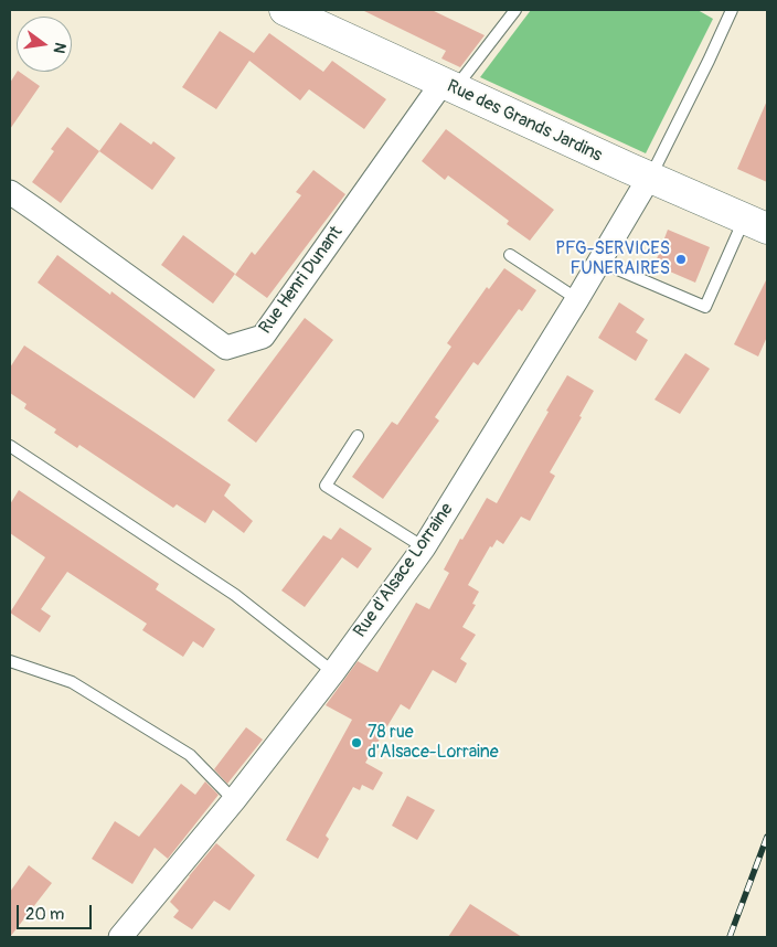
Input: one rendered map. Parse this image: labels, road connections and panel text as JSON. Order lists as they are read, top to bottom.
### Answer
{
  "streets": {
    "main road": ["Rue des Grands Jardins"],
    "street": ["Rue Henri Dunant", "Rue d'Alsace Lorraine"]
  },
  "crossings": [
    ["Rue des Grands Jardins", "Rue Henri Dunant"],
    ["Rue des Grands Jardins", "Rue d'Alsace Lorraine"]
  ],
  "places": ["PFG-SERVICES FUNERAIRES", "78 rue d'Alsace-Lorraine"],
  "scale_bar": "20 m",
  "north": "right"
}
